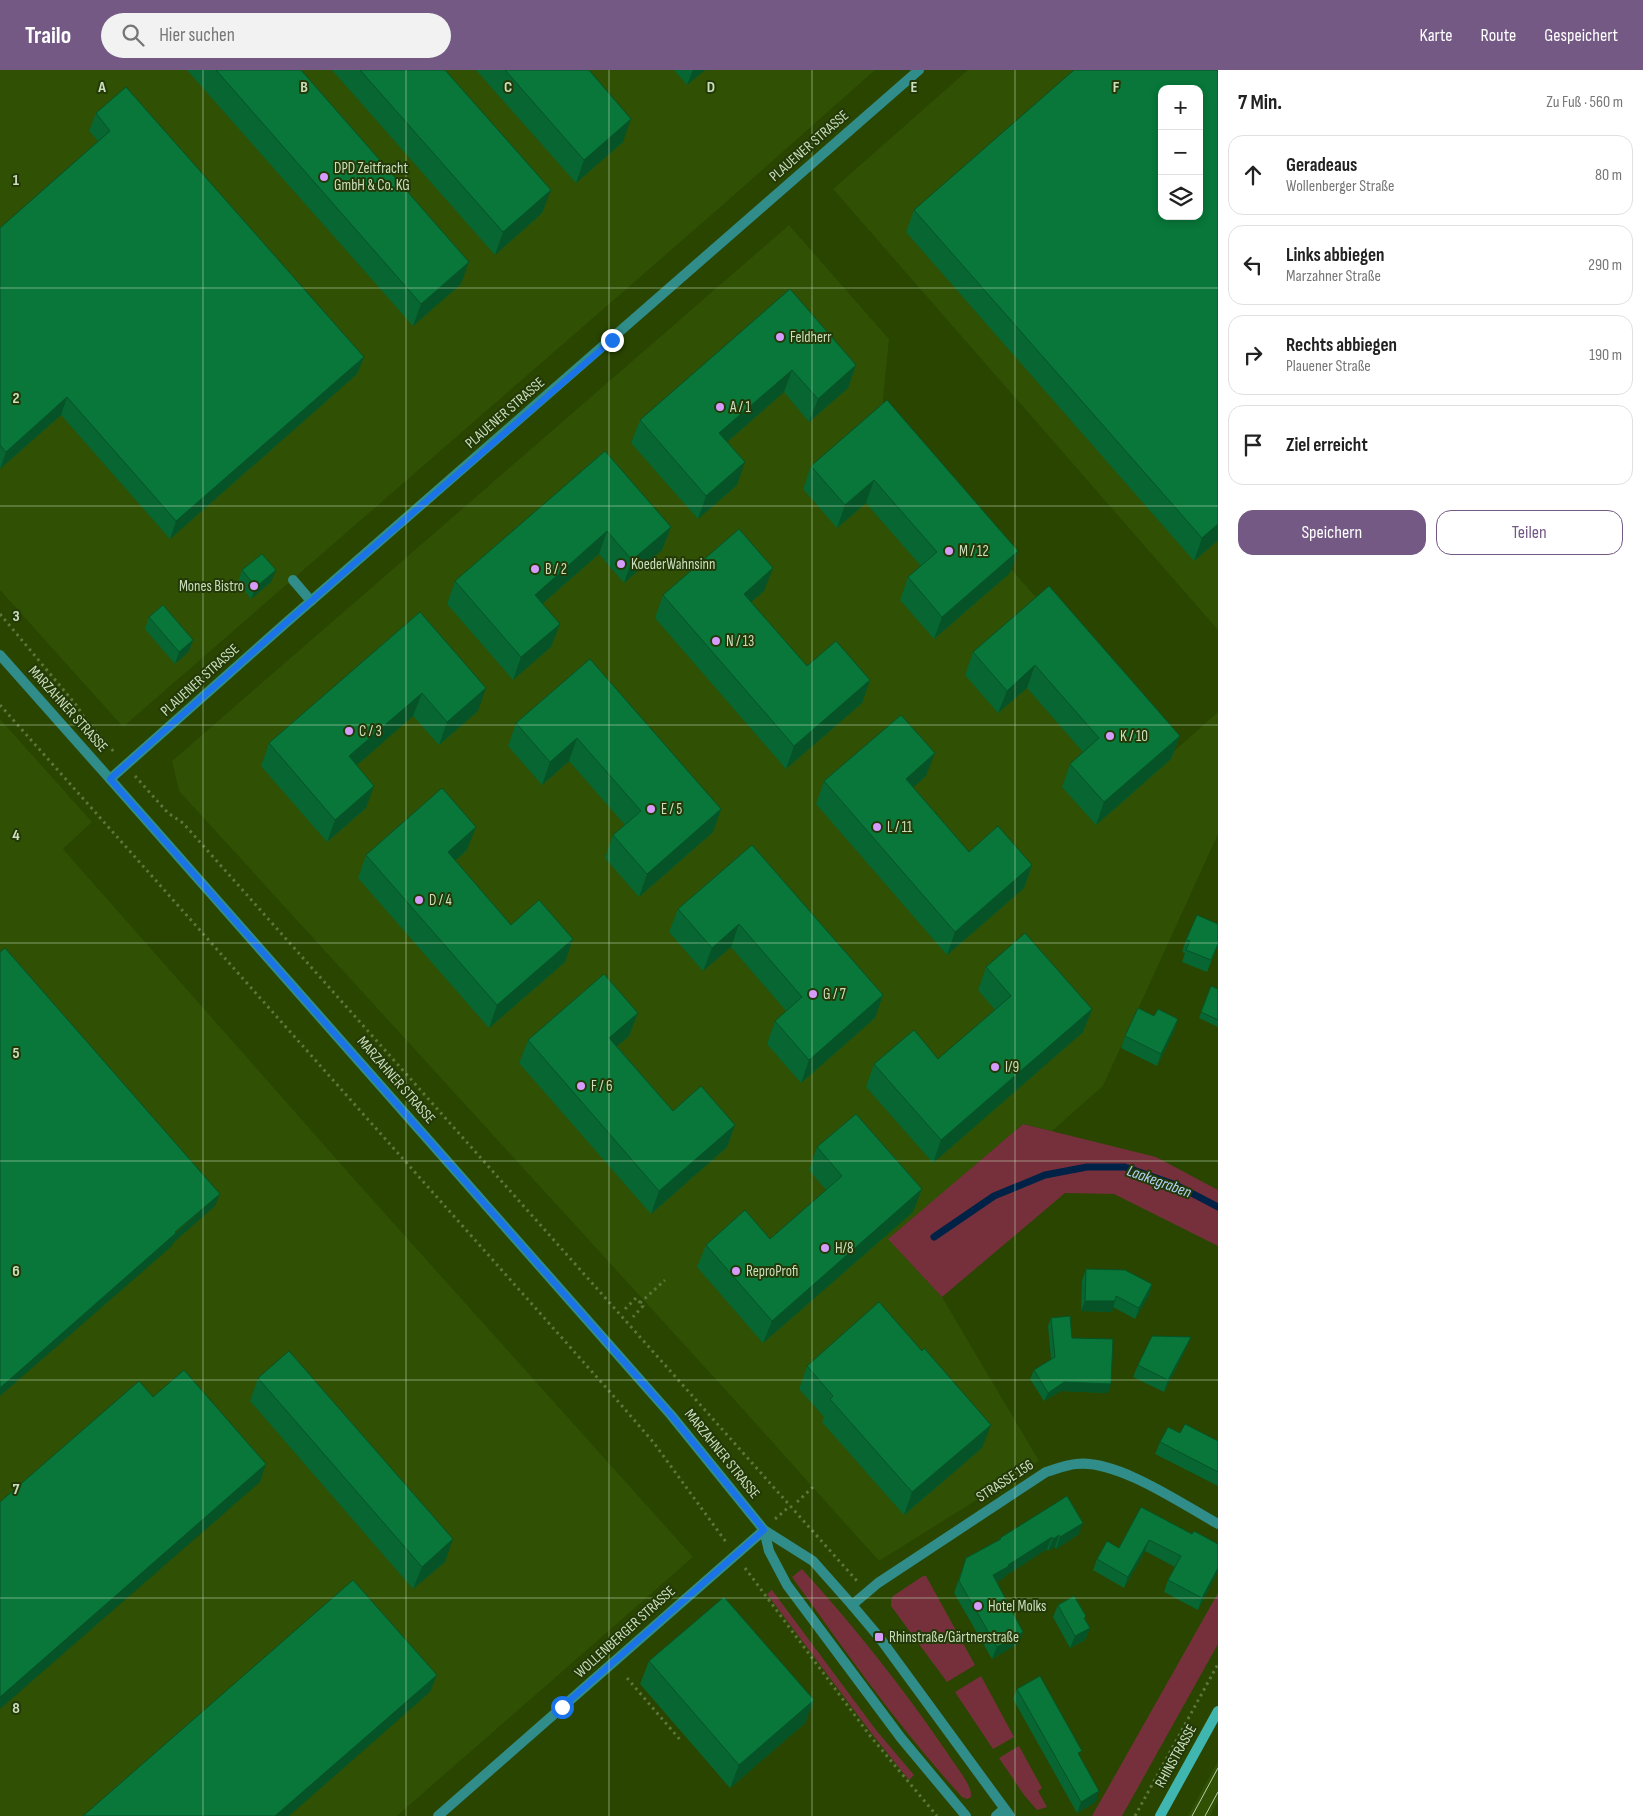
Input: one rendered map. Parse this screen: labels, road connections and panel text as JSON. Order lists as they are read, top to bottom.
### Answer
{
  "streets": {
    "main road": ["RHINSTRASSE"],
    "street": [
      "PLAUENER STRASSE",
      "MARZAHNER STRASSE",
      "STRASSE 156",
      "WOLLENBERGER STRASSE"
    ]
  },
  "crossings": [
    ["PLAUENER STRASSE", "MARZAHNER STRASSE"],
    ["MARZAHNER STRASSE", "STRASSE 156"],
    ["MARZAHNER STRASSE", "WOLLENBERGER STRASSE"]
  ],
  "water": ["Laakegraben"],
  "places": {
    "other": [
      "DPD Zeitfracht GmbH & Co. KG",
      "Feldherr",
      "A / 1",
      "M / 12",
      "KoederWahnsinn",
      "B / 2",
      "Mones Bistro",
      "N / 13",
      "C / 3",
      "K / 10",
      "E / 5",
      "L / 11",
      "D / 4",
      "G / 7",
      "I/9",
      "F / 6",
      "H/8",
      "ReproProfi",
      "Hotel Molks"
    ],
    "transit": ["Rhinstraße/Gärtnerstraße"]
  },
  "page": {
    "header": "Trailo",
    "search": "Hier suchen",
    "nav": ["Karte", "Route", "Gespeichert"],
    "heading": ["7 Min.", "Zu Fuß · 560 m"],
    "map_buttons": ["+", "−"],
    "list": [
      ["Geradeaus", "Wollenberger Straße", "80 m"],
      ["Links abbiegen", "Marzahner Straße", "290 m"],
      ["Rechts abbiegen", "Plauener Straße", "190 m"],
      "Ziel erreicht"
    ],
    "buttons": ["Speichern", "Teilen"]
  },
  "grid": {
    "columns": [
      "A",
      "B",
      "C",
      "D",
      "E",
      "F"
    ],
    "rows": [
      "1",
      "2",
      "3",
      "4",
      "5",
      "6",
      "7",
      "8"
    ]
  }
}
